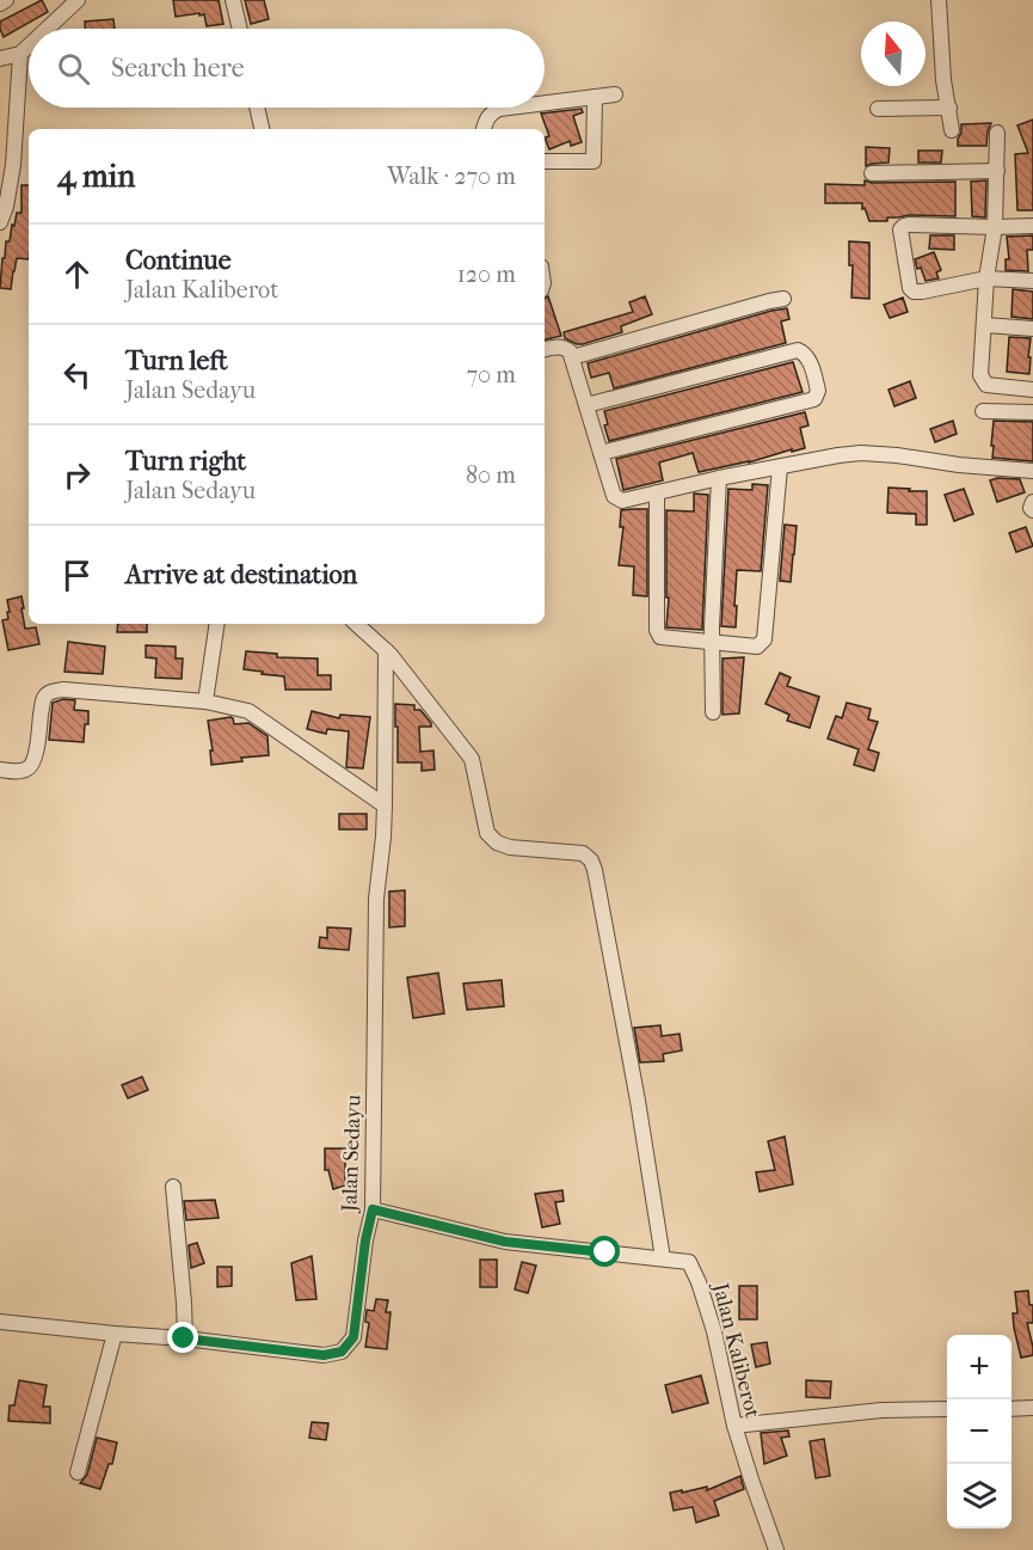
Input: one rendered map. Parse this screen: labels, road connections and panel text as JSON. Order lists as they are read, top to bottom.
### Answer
{
  "streets": {
    "street": ["Jalan Sedayu", "Jalan Kaliberot"]
  },
  "crossings": [
    ["Jalan Sedayu", "Jalan Kaliberot"]
  ],
  "north": "top",
  "page": {
    "search": "Search here",
    "heading": ["4 min", "Walk · 270 m"],
    "list": [
      ["Continue", "Jalan Kaliberot", "120 m"],
      ["Turn left", "Jalan Sedayu", "70 m"],
      ["Turn right", "Jalan Sedayu", "80 m"],
      "Arrive at destination"
    ],
    "map_buttons": ["+", "−"]
  }
}
